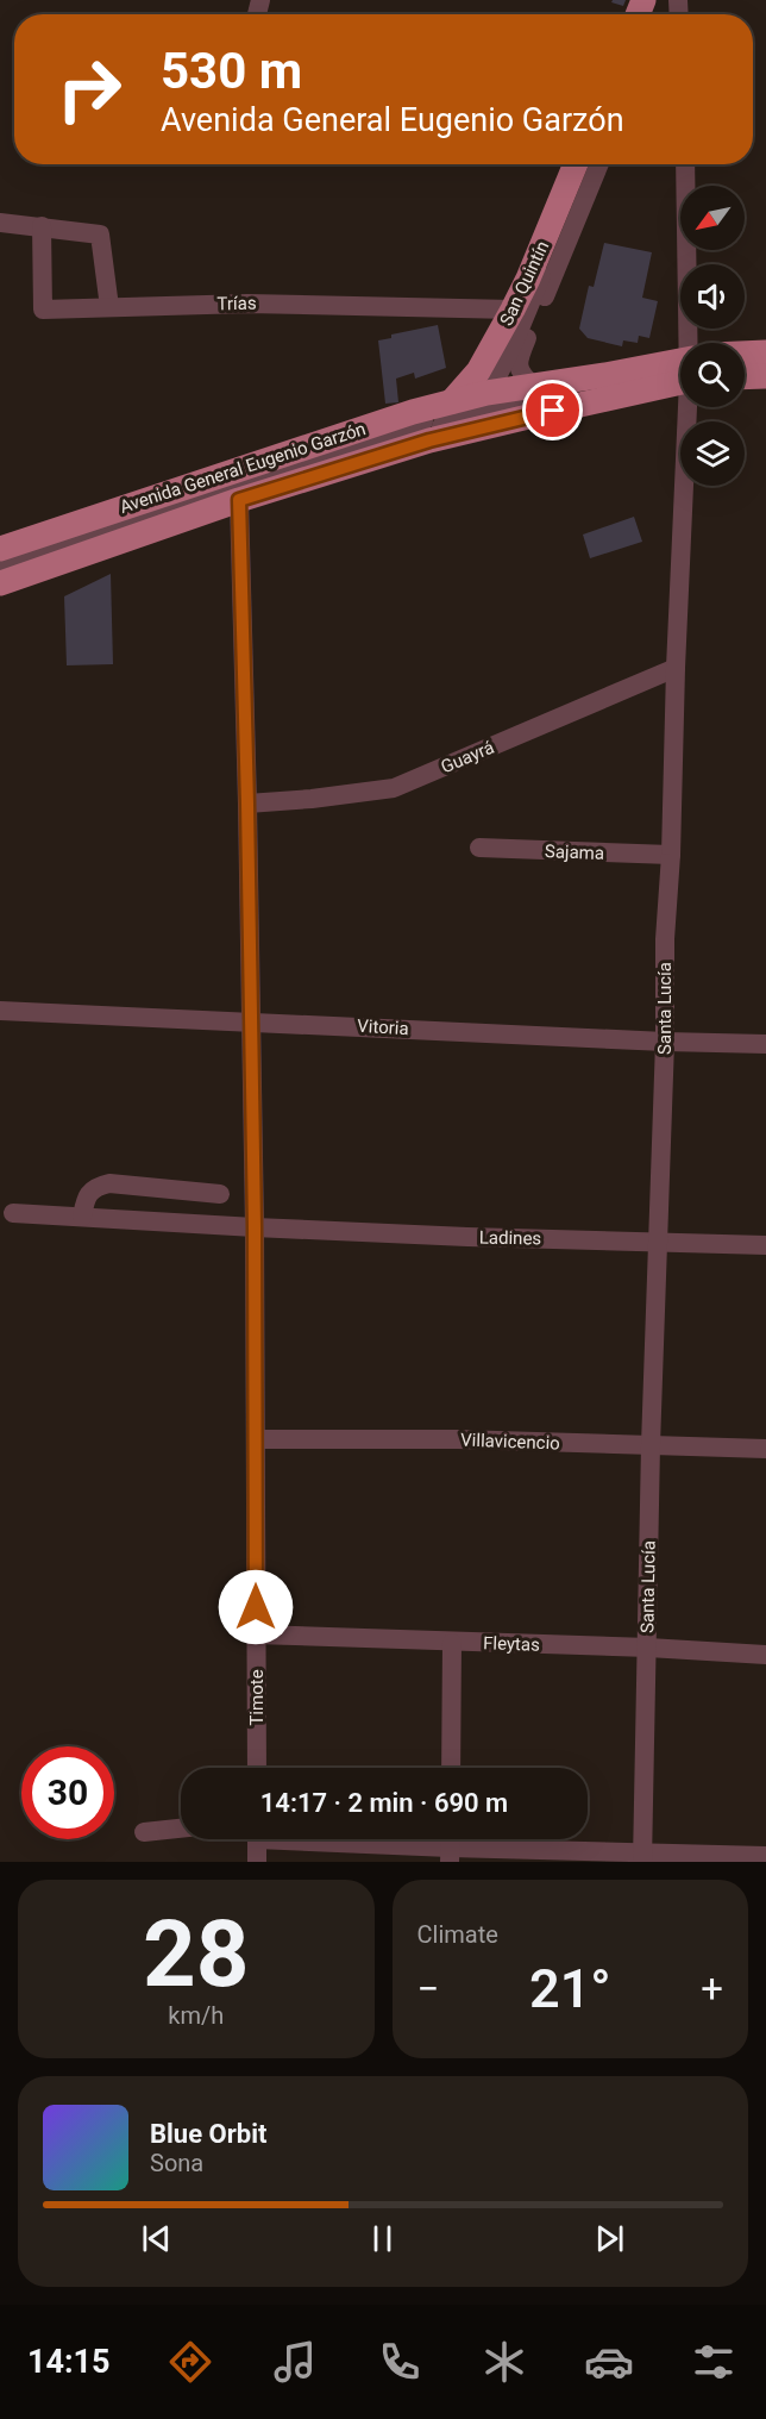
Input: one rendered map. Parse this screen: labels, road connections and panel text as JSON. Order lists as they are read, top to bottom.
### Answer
{
  "streets": {
    "main road": ["San Quintín", "Avenida General Eugenio Garzón"],
    "street": [
      "Trías",
      "Guayrá",
      "Sajama",
      "Santa Lucía",
      "Vitoria",
      "Ladines",
      "Villavicencio",
      "Fleytas",
      "Timote"
    ]
  },
  "crossings": [
    ["San Quintín", "Trías"],
    ["San Quintín", "Avenida General Eugenio Garzón"],
    ["Avenida General Eugenio Garzón", "Timote"],
    ["Guayrá", "Santa Lucía"],
    ["Guayrá", "Timote"],
    ["Sajama", "Santa Lucía"],
    ["Santa Lucía", "Vitoria"],
    ["Santa Lucía", "Ladines"],
    ["Santa Lucía", "Villavicencio"],
    ["Santa Lucía", "Fleytas"],
    ["Vitoria", "Timote"],
    ["Ladines", "Timote"],
    ["Villavicencio", "Timote"],
    ["Fleytas", "Timote"]
  ],
  "north": "bottom left",
  "page": {
    "turn": ["530 m", "Avenida General Eugenio Garzón"],
    "limit": "30",
    "trip": "14:17 · 2 min · 690 m",
    "tile": [
      ["28", "km/h"],
      "Climate"
    ],
    "heat": ["−", "21°", "+"],
    "song": ["Blue Orbit", "Sona"],
    "tabs": "14:15"
  }
}
